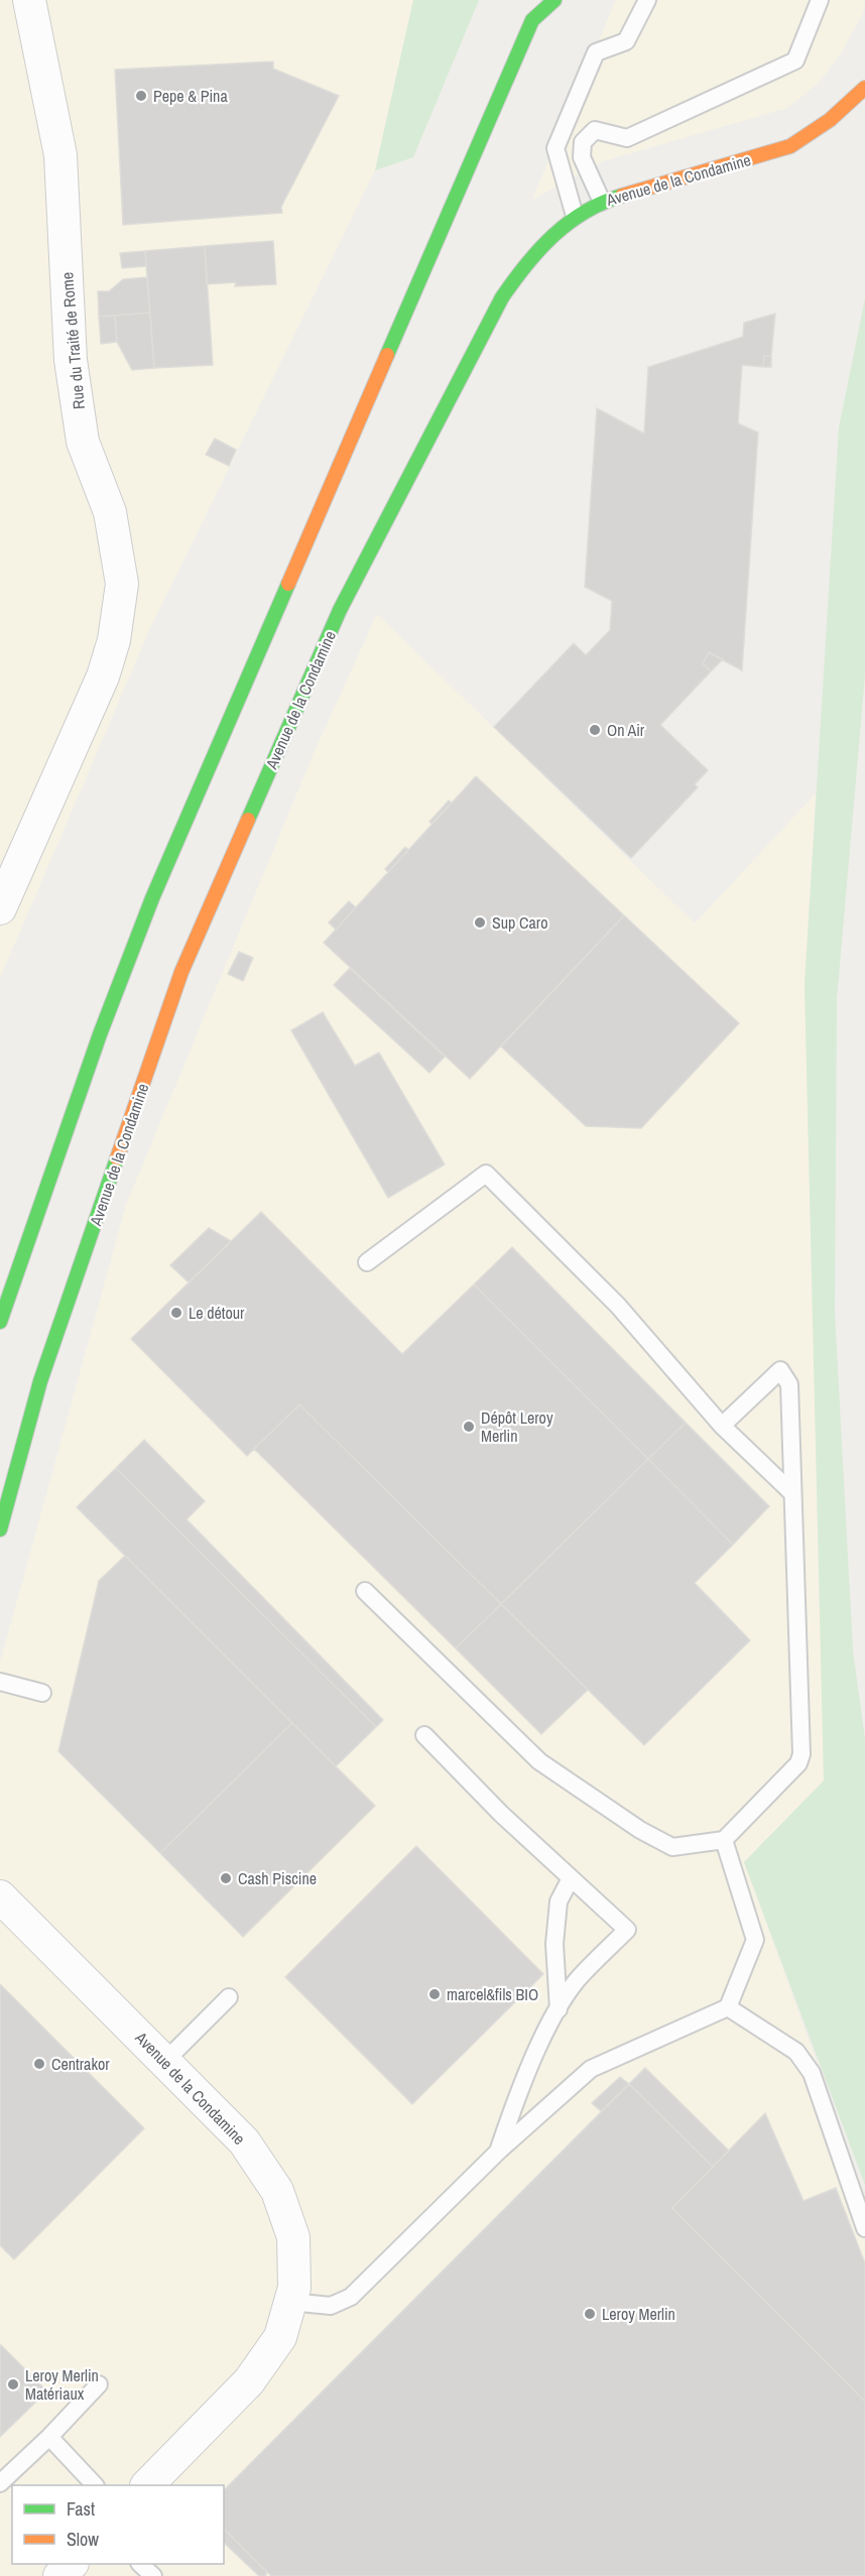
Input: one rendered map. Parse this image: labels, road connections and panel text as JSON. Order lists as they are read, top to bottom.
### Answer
{
  "streets": {
    "street": ["Avenue de la Condamine", "Rue du Traité de Rome"]
  },
  "places": [
    "Pepe & Pina",
    "On Air",
    "Sup Caro",
    "Le détour",
    "Dépôt Leroy Merlin",
    "Cash Piscine",
    "marcel&fils BIO",
    "Centrakor",
    "Leroy Merlin",
    "Leroy Merlin Matériaux"
  ],
  "legend": ["Fast", "Slow"]
}
